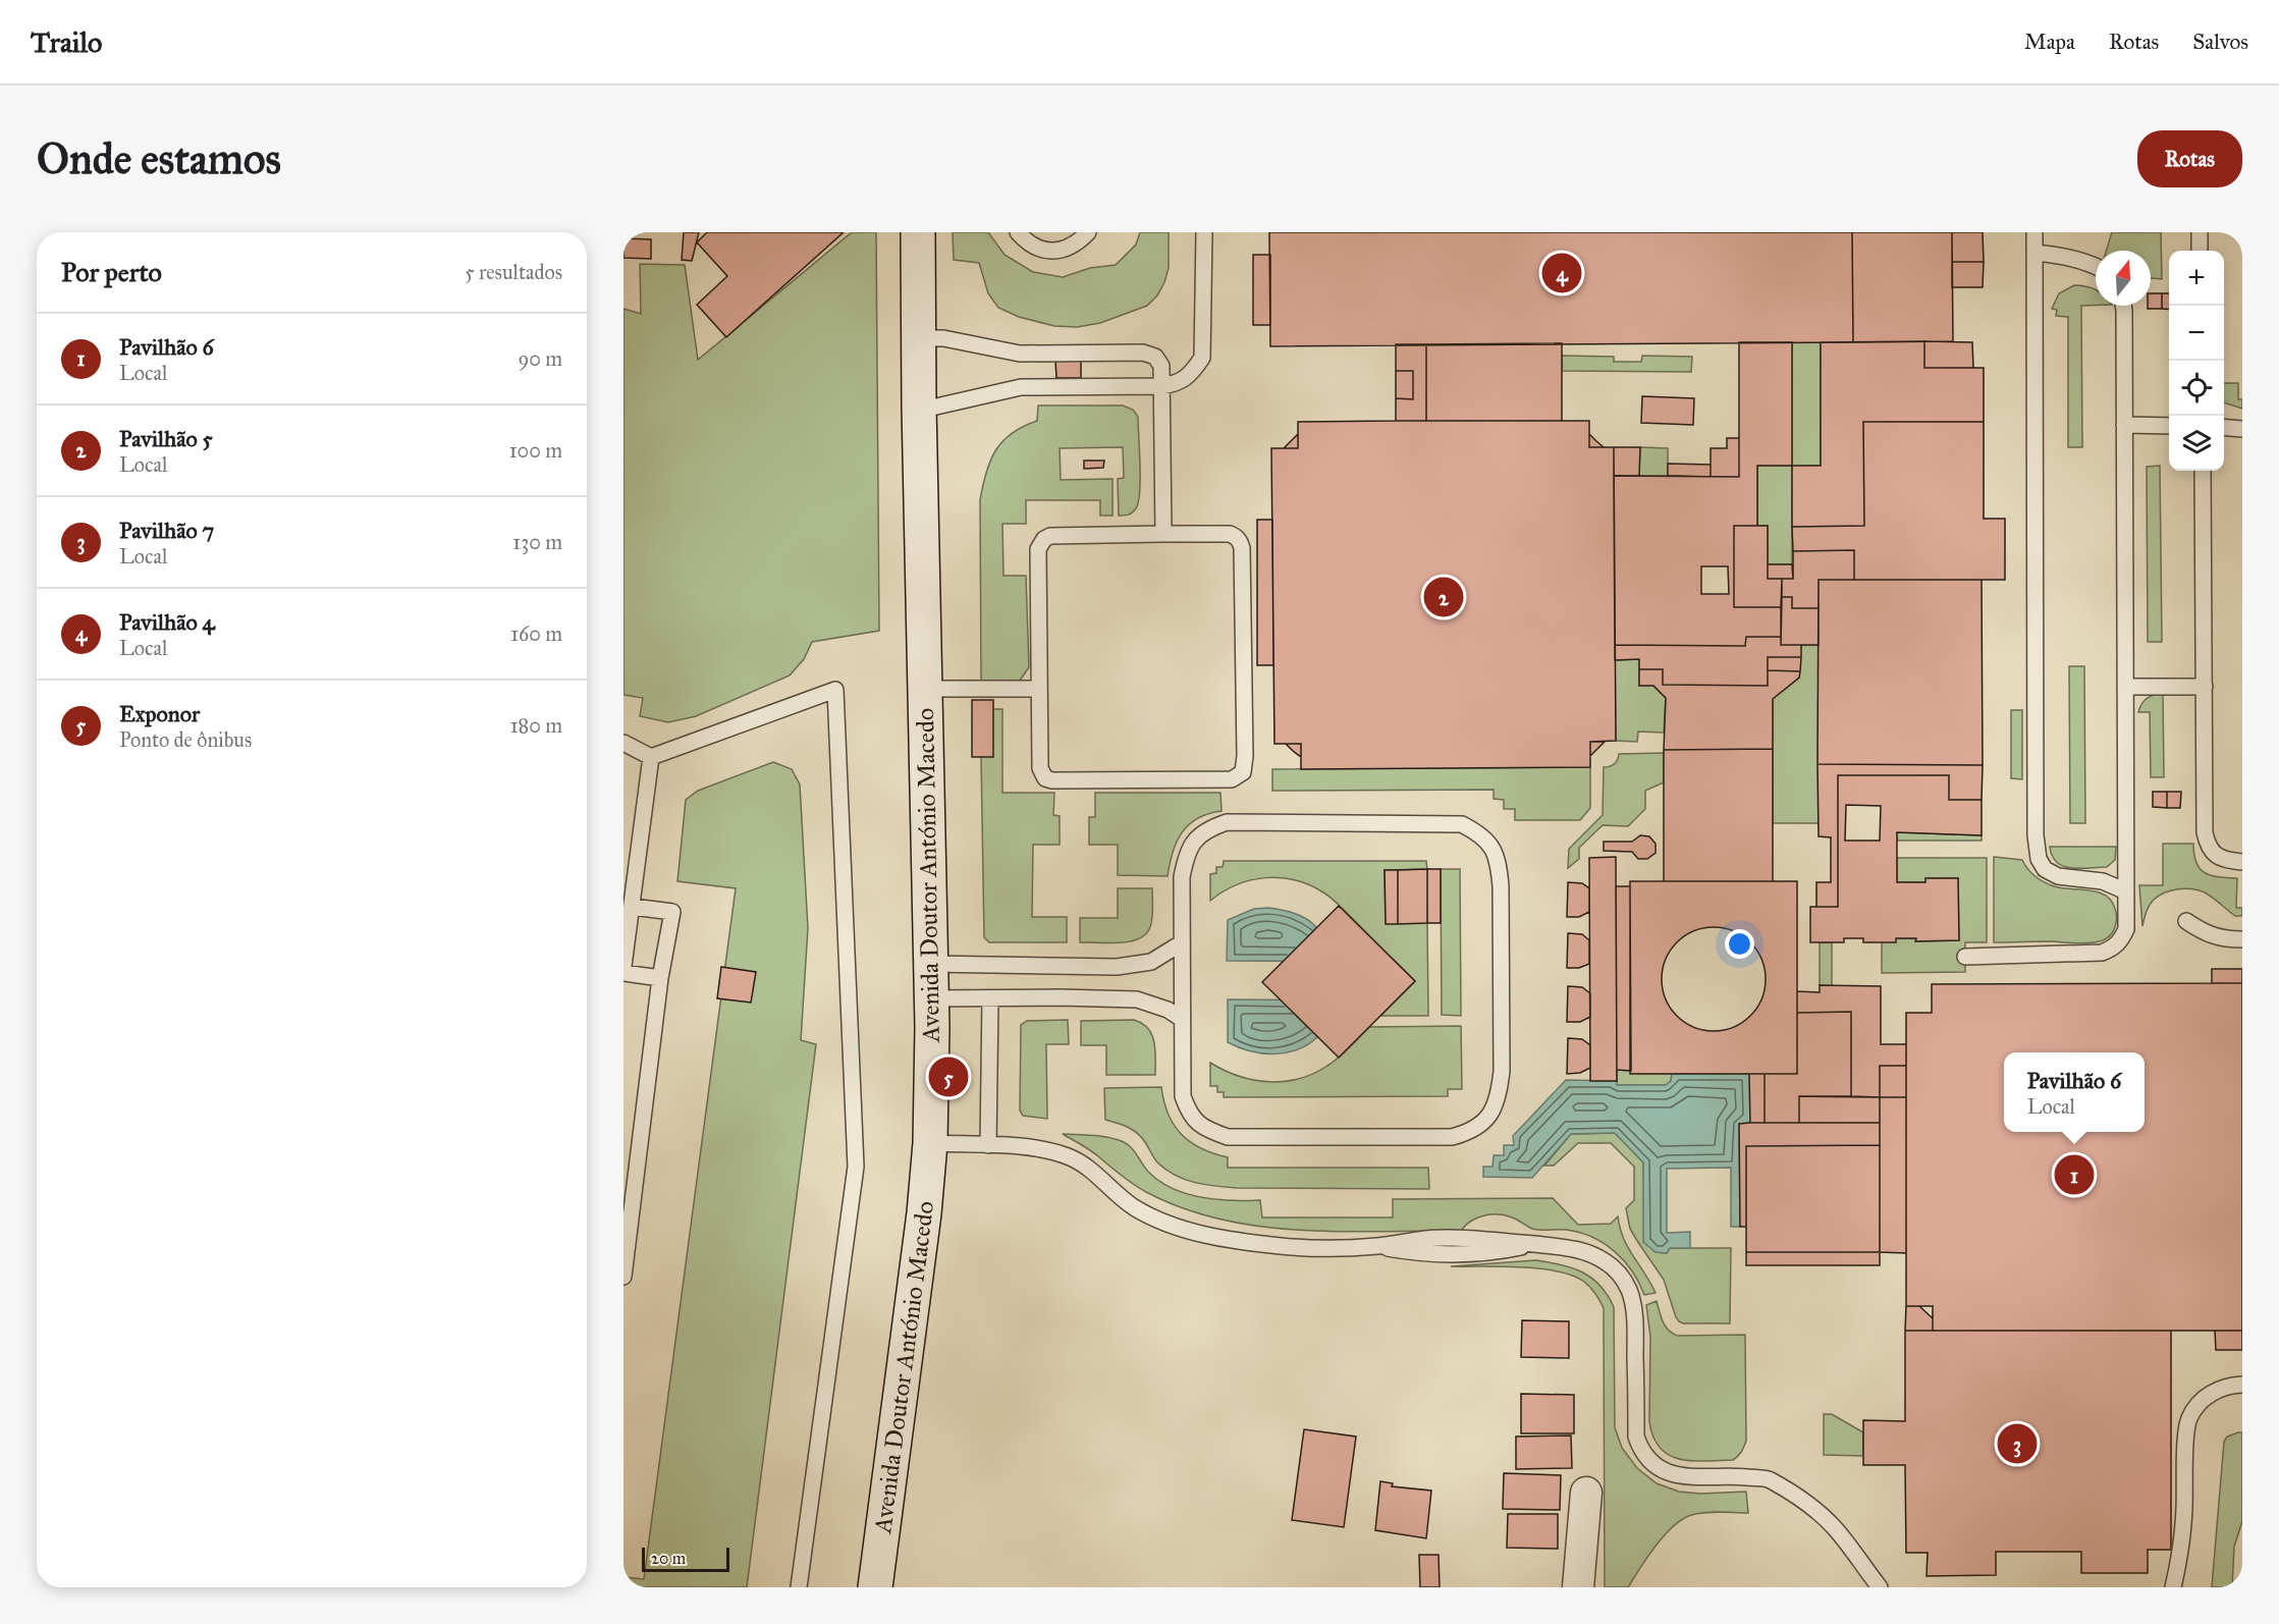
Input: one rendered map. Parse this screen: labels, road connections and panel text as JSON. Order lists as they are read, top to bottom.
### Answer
{
  "streets": {
    "main road": ["Avenida Doutor António Macedo"]
  },
  "scale_bar": "20 m",
  "north": "top",
  "page": {
    "header": "Trailo",
    "nav": ["Mapa", "Rotas", "Salvos"],
    "buttons": "Rotas",
    "title": "Onde estamos",
    "heading": ["Por perto", "5 resultados"],
    "map_buttons": ["+", "−"],
    "pins": [
      "4",
      "2",
      "5",
      "1",
      "3"
    ],
    "list": [
      {
        "mark": "1",
        "name": "Pavilhão 6",
        "note": "Local",
        "value": "90 m"
      },
      {
        "mark": "2",
        "name": "Pavilhão 5",
        "note": "Local",
        "value": "100 m"
      },
      {
        "mark": "3",
        "name": "Pavilhão 7",
        "note": "Local",
        "value": "130 m"
      },
      {
        "mark": "4",
        "name": "Pavilhão 4",
        "note": "Local",
        "value": "160 m"
      },
      {
        "mark": "5",
        "name": "Exponor",
        "note": "Ponto de ônibus",
        "value": "180 m"
      }
    ],
    "popup": ["Pavilhão 6", "Local"],
    "scale": "20 m"
  }
}
